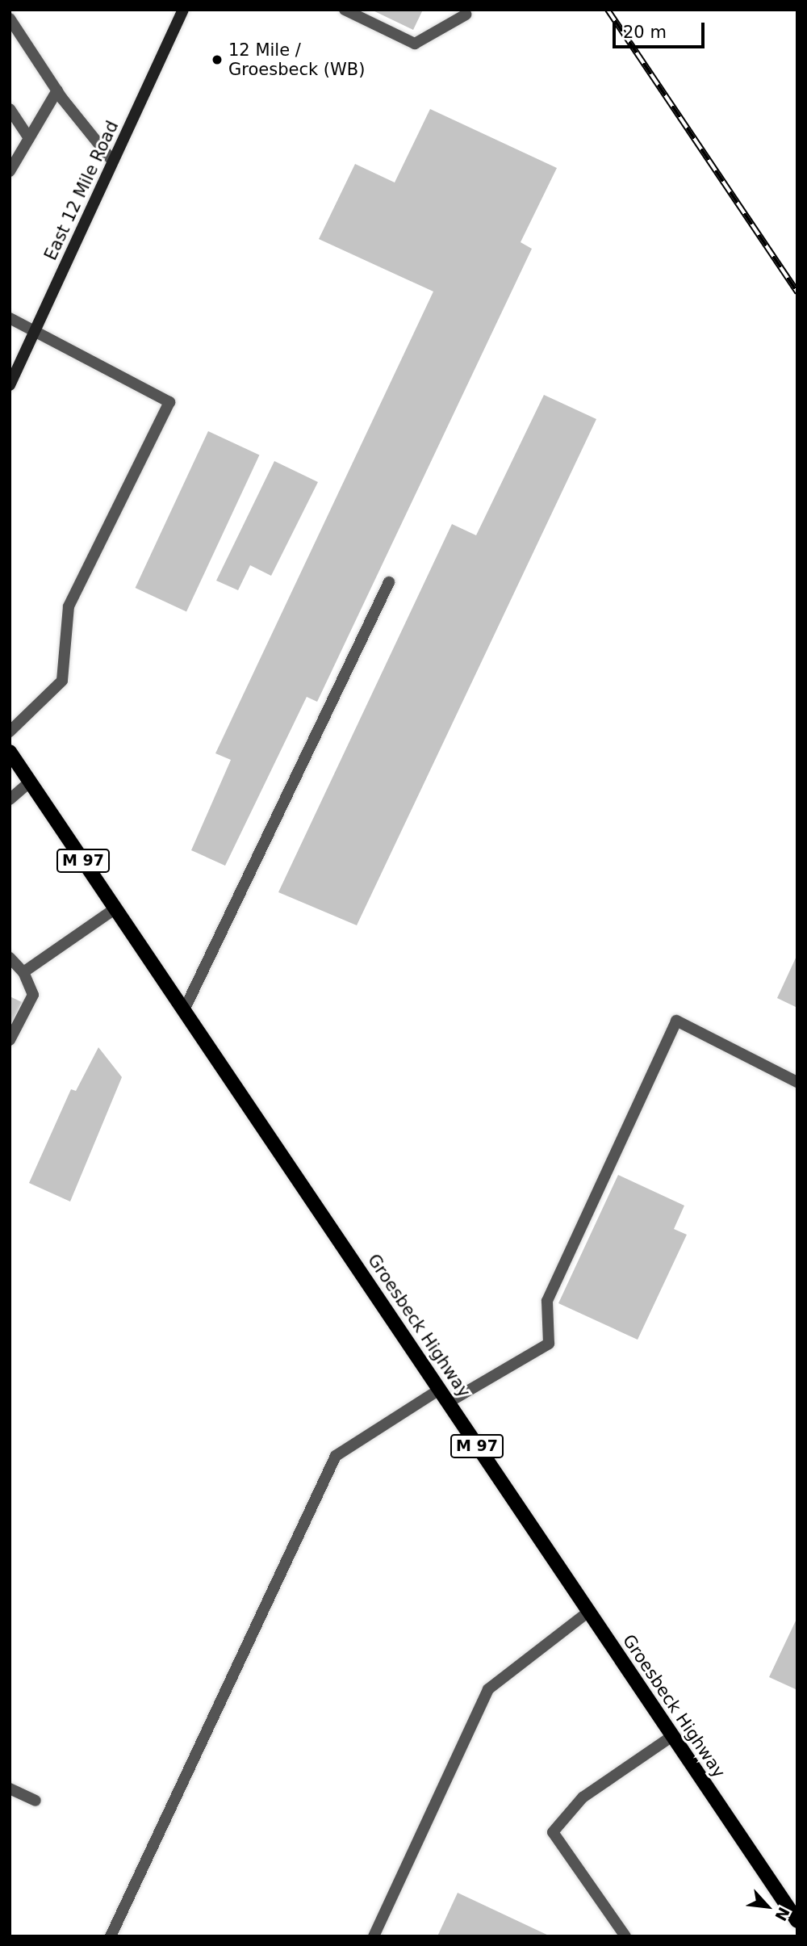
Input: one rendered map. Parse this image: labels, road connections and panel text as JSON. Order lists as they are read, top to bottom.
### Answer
{
  "streets": {
    "main road": ["East 12 Mile Road", "M 97", "Groesbeck Highway"]
  },
  "places": ["12 Mile / Groesbeck (WB)"],
  "scale_bar": "20 m",
  "north": "bottom right"
}
